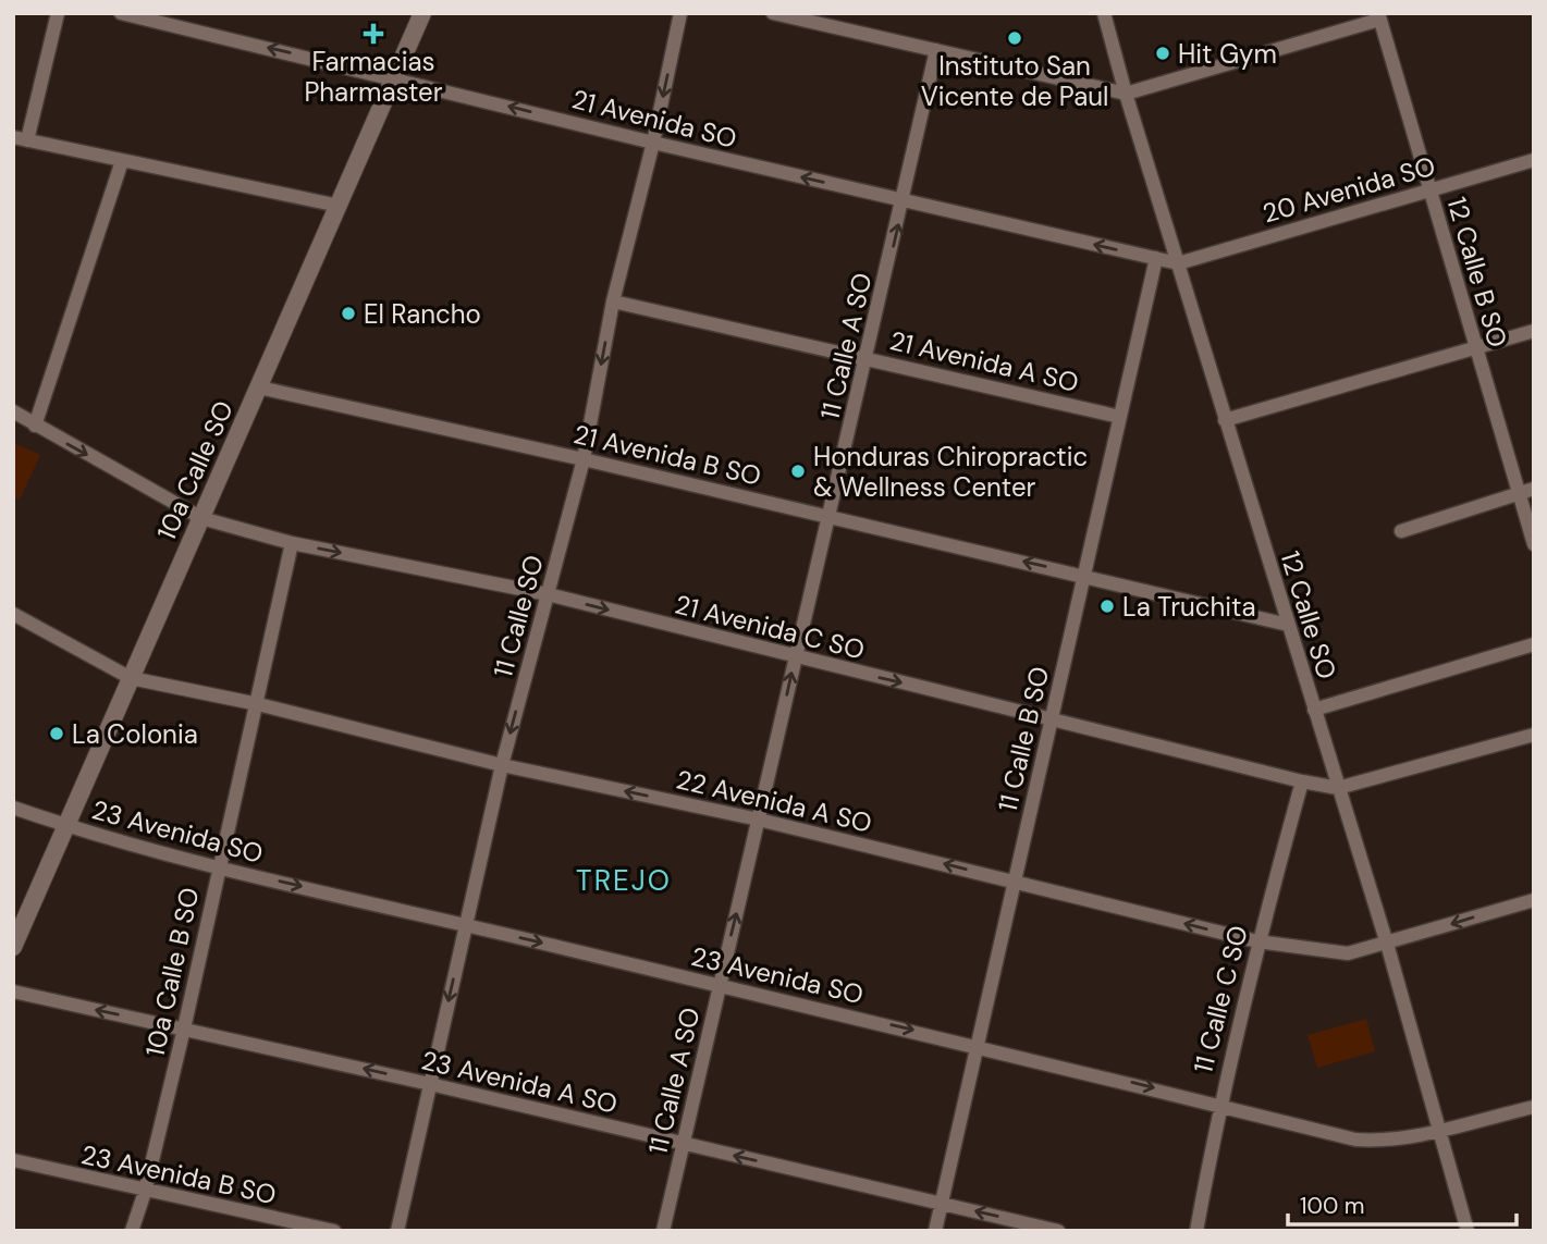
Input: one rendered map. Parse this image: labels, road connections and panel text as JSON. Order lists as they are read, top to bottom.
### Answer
{
  "streets": {
    "street": [
      "21 Avenida SO",
      "20 Avenida SO",
      "12 Calle B SO",
      "11 Calle A SO",
      "21 Avenida A SO",
      "21 Avenida B SO",
      "10a Calle SO",
      "12 Calle SO",
      "11 Calle SO",
      "21 Avenida C SO",
      "11 Calle B SO",
      "22 Avenida A SO",
      "23 Avenida SO",
      "10a Calle B SO",
      "11 Calle C SO",
      "23 Avenida A SO",
      "23 Avenida B SO"
    ]
  },
  "crossings": [
    ["21 Avenida SO", "20 Avenida SO"],
    ["21 Avenida SO", "11 Calle A SO"],
    ["21 Avenida SO", "10a Calle SO"],
    ["21 Avenida SO", "12 Calle SO"],
    ["21 Avenida SO", "11 Calle SO"],
    ["21 Avenida SO", "11 Calle B SO"],
    ["20 Avenida SO", "12 Calle B SO"],
    ["20 Avenida SO", "12 Calle SO"],
    ["11 Calle A SO", "21 Avenida A SO"],
    ["11 Calle A SO", "21 Avenida B SO"],
    ["11 Calle A SO", "21 Avenida C SO"],
    ["11 Calle A SO", "22 Avenida A SO"],
    ["11 Calle A SO", "23 Avenida SO"],
    ["11 Calle A SO", "23 Avenida A SO"],
    ["21 Avenida A SO", "11 Calle SO"],
    ["21 Avenida A SO", "11 Calle B SO"],
    ["21 Avenida B SO", "10a Calle SO"],
    ["21 Avenida B SO", "12 Calle SO"],
    ["21 Avenida B SO", "11 Calle SO"],
    ["21 Avenida B SO", "11 Calle B SO"],
    ["10a Calle SO", "21 Avenida C SO"],
    ["10a Calle SO", "22 Avenida A SO"],
    ["10a Calle SO", "23 Avenida SO"],
    ["12 Calle SO", "21 Avenida C SO"],
    ["12 Calle SO", "22 Avenida A SO"],
    ["12 Calle SO", "23 Avenida SO"],
    ["11 Calle SO", "21 Avenida C SO"],
    ["11 Calle SO", "22 Avenida A SO"],
    ["11 Calle SO", "23 Avenida SO"],
    ["11 Calle SO", "23 Avenida A SO"],
    ["21 Avenida C SO", "11 Calle B SO"],
    ["21 Avenida C SO", "10a Calle B SO"],
    ["21 Avenida C SO", "11 Calle C SO"],
    ["11 Calle B SO", "22 Avenida A SO"],
    ["11 Calle B SO", "23 Avenida SO"],
    ["11 Calle B SO", "23 Avenida A SO"],
    ["22 Avenida A SO", "10a Calle B SO"],
    ["22 Avenida A SO", "11 Calle C SO"],
    ["23 Avenida SO", "10a Calle B SO"],
    ["23 Avenida SO", "11 Calle C SO"],
    ["10a Calle B SO", "23 Avenida A SO"],
    ["10a Calle B SO", "23 Avenida B SO"]
  ],
  "one_way": [
    "21 Avenida SO",
    "11 Calle A SO",
    "11 Calle SO",
    "21 Avenida C SO",
    "22 Avenida A SO",
    "23 Avenida SO",
    "23 Avenida A SO"
  ],
  "districts": ["TREJO"],
  "places": {
    "health": ["Farmacias Pharmaster"],
    "other": [
      "Instituto San Vicente de Paul",
      "Hit Gym",
      "El Rancho",
      "Honduras Chiropractic & Wellness Center",
      "La Truchita",
      "La Colonia"
    ]
  },
  "scale_bar": "100 m"
}
